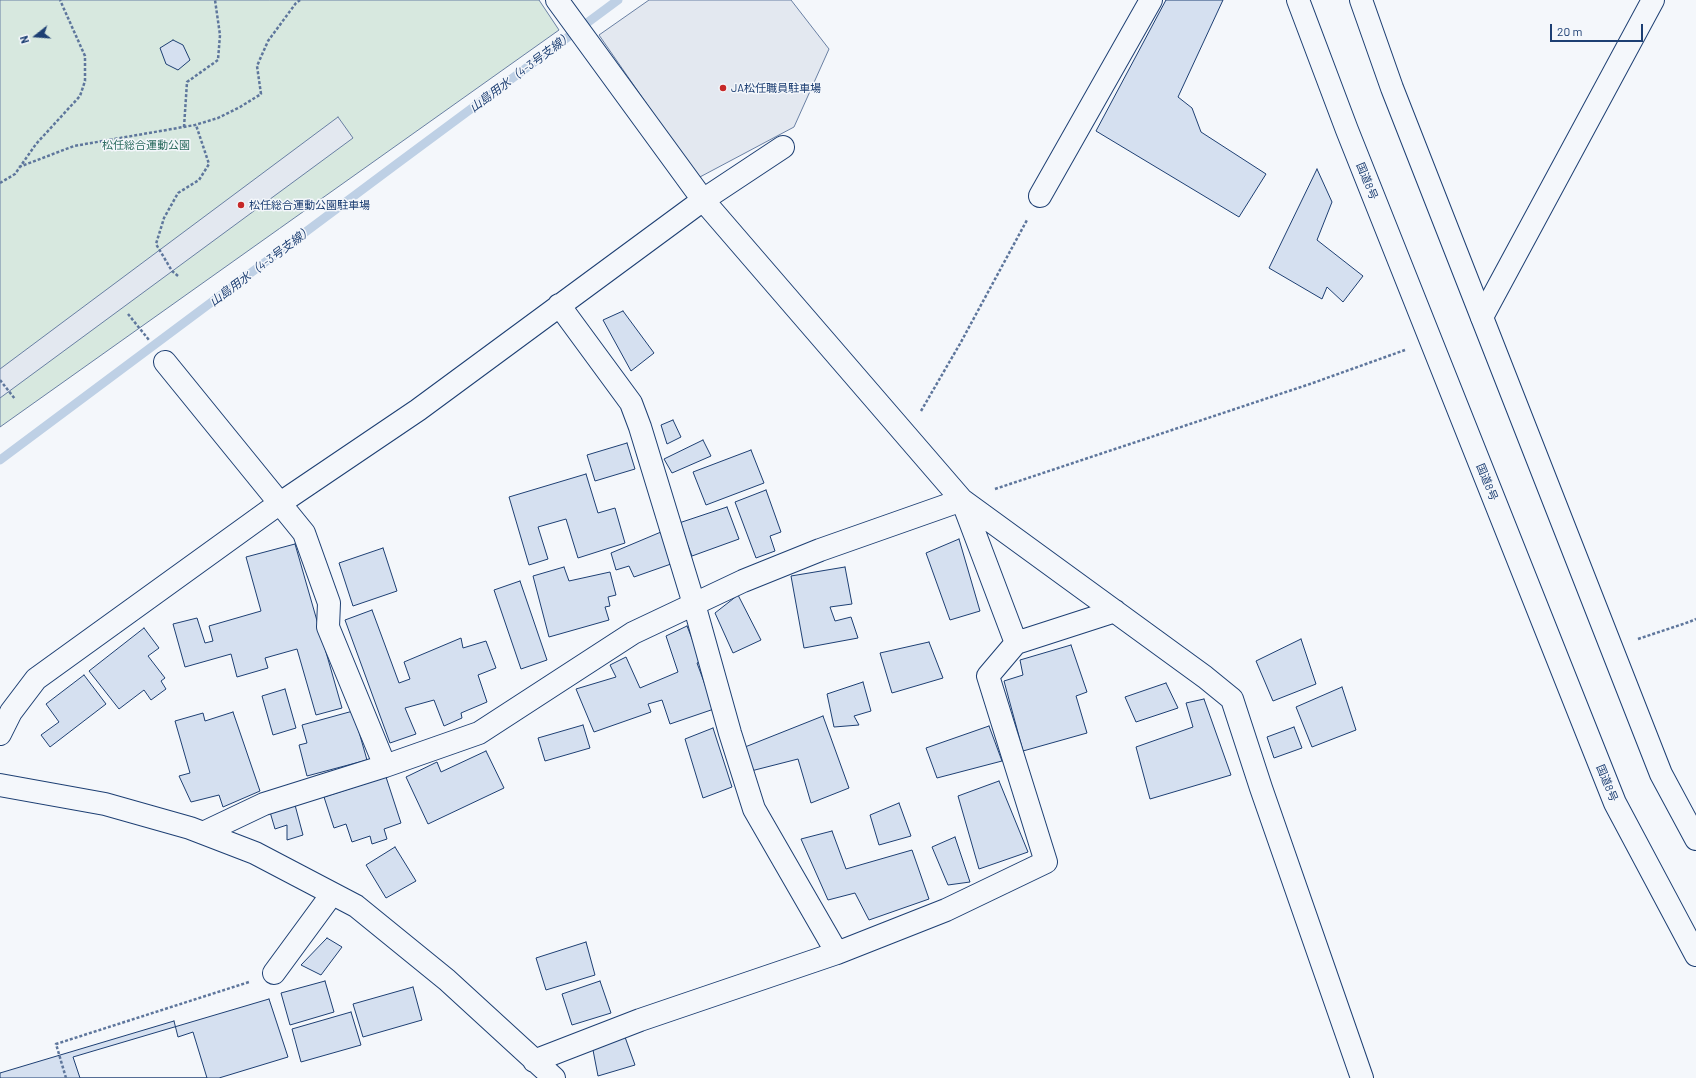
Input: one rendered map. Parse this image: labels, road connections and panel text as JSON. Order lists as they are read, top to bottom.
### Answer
{
  "streets": {
    "main road": ["国道8号"]
  },
  "water": ["山島用水（4-3号支線）"],
  "parks": ["松任総合運動公園"],
  "places": ["JA松任職員駐車場", "松任総合運動公園駐車場"],
  "scale_bar": "20 m",
  "north": "left"
}
